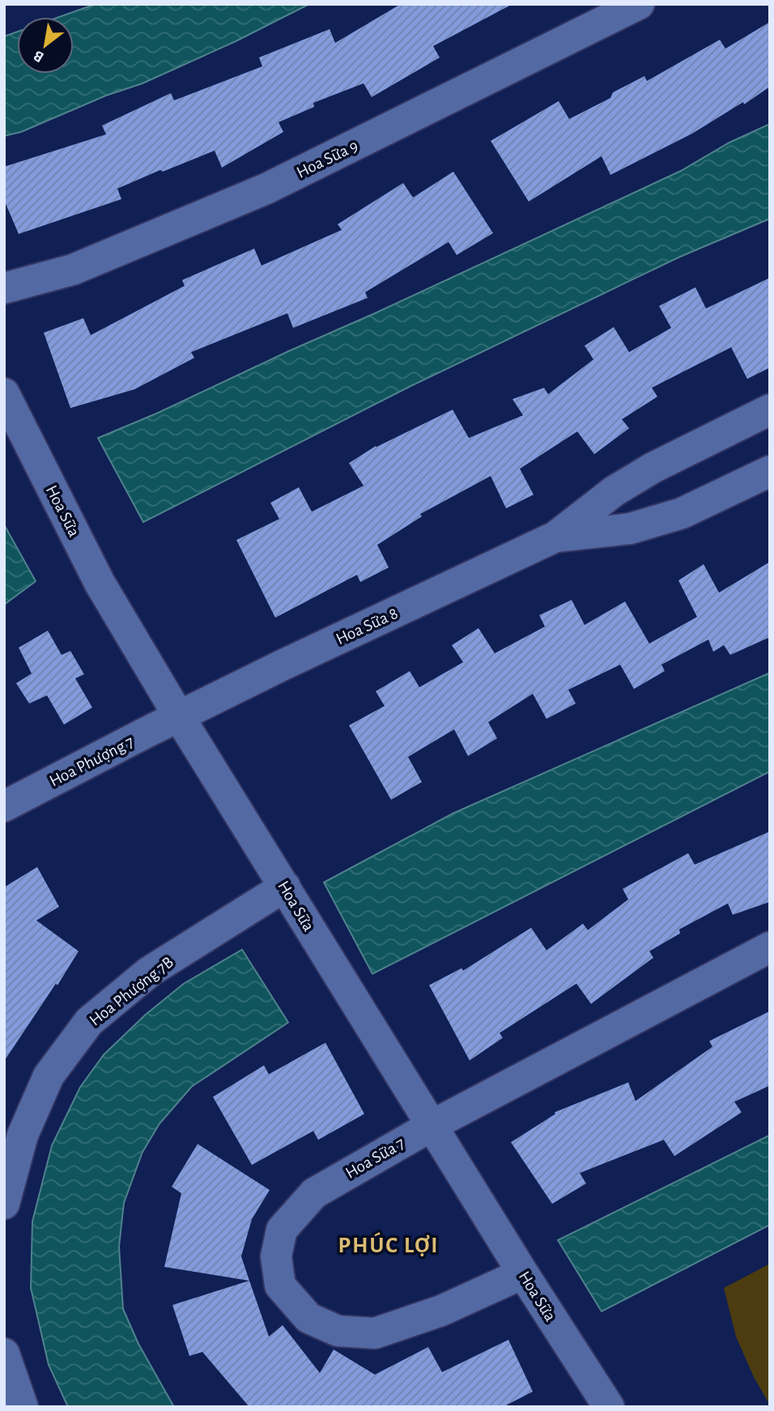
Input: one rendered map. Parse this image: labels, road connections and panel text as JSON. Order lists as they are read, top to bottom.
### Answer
{
  "streets": {
    "street": [
      "Hoa Sữa 9",
      "Hoa Sữa",
      "Hoa Sữa 8",
      "Hoa Phượng 7",
      "Hoa Phượng 7B",
      "Hoa Sữa 7"
    ]
  },
  "crossings": [
    ["Hoa Sữa", "Hoa Sữa 8"],
    ["Hoa Sữa", "Hoa Phượng 7"],
    ["Hoa Sữa", "Hoa Phượng 7B"],
    ["Hoa Sữa", "Hoa Sữa 7"],
    ["Hoa Sữa 8", "Hoa Phượng 7"]
  ],
  "districts": ["PHÚC LỢI"],
  "north": "bottom left"
}
